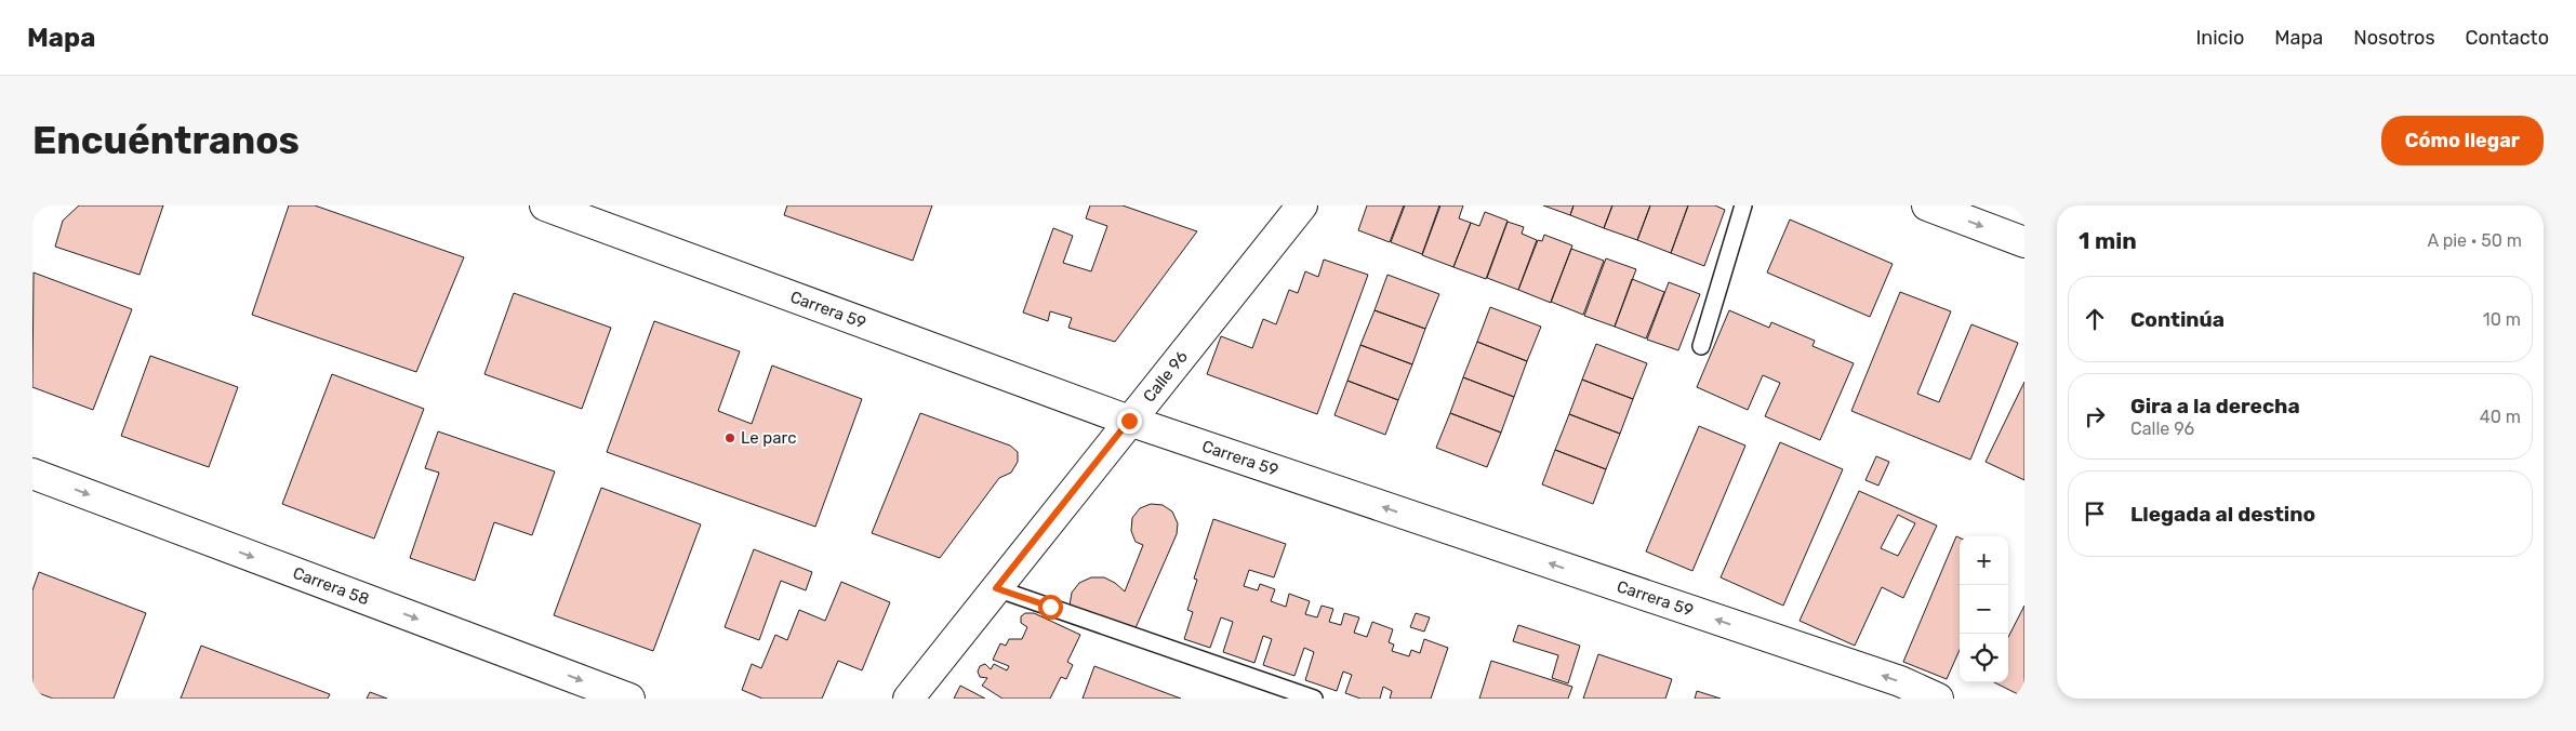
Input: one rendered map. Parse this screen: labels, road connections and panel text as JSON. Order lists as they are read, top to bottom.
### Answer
{
  "streets": {
    "street": ["Carrera 59", "Calle 96", "Carrera 58"]
  },
  "crossings": [
    ["Carrera 59", "Calle 96"]
  ],
  "one_way": ["Carrera 59", "Carrera 58"],
  "places": ["Le parc"],
  "page": {
    "header": "Mapa",
    "nav": [
      "Inicio",
      "Mapa",
      "Nosotros",
      "Contacto"
    ],
    "buttons": "Cómo llegar",
    "title": "Encuéntranos",
    "heading": ["1 min", "A pie · 50 m"],
    "list": [
      ["Continúa", "10 m"],
      ["Gira a la derecha", "Calle 96", "40 m"],
      "Llegada al destino"
    ],
    "map_buttons": ["+", "−"]
  }
}
